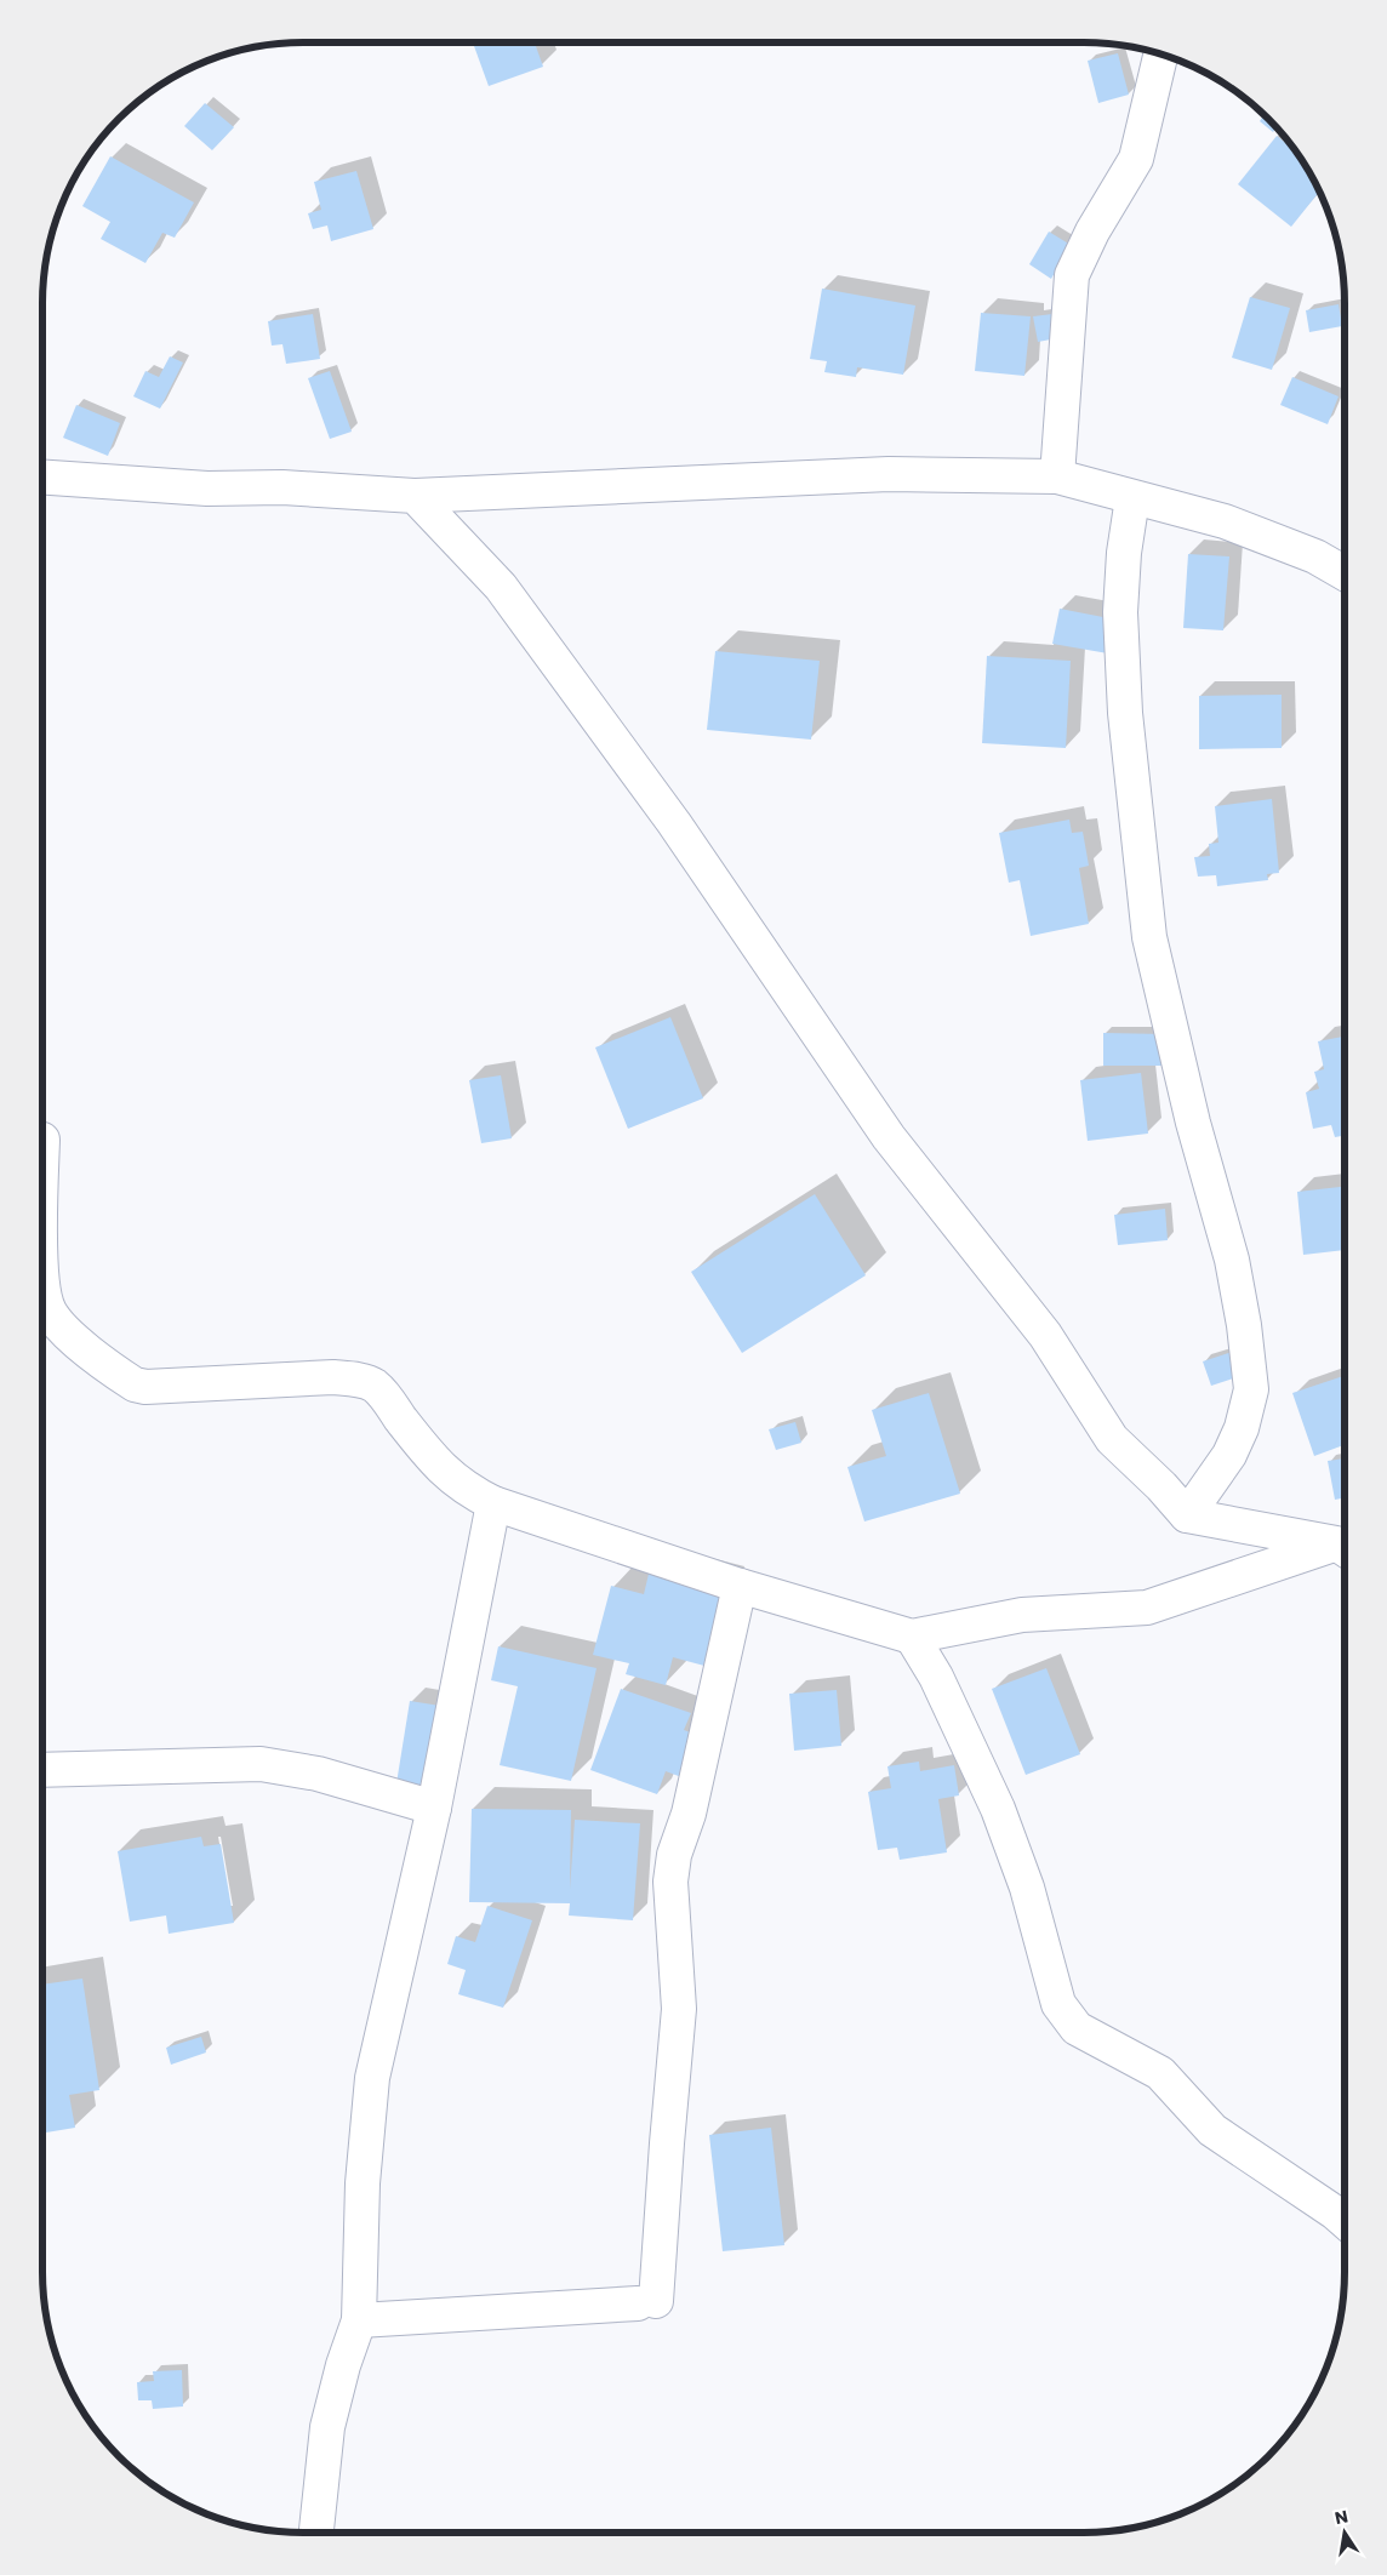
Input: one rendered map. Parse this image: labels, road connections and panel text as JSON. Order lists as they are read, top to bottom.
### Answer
{
  "north": "top"
}
